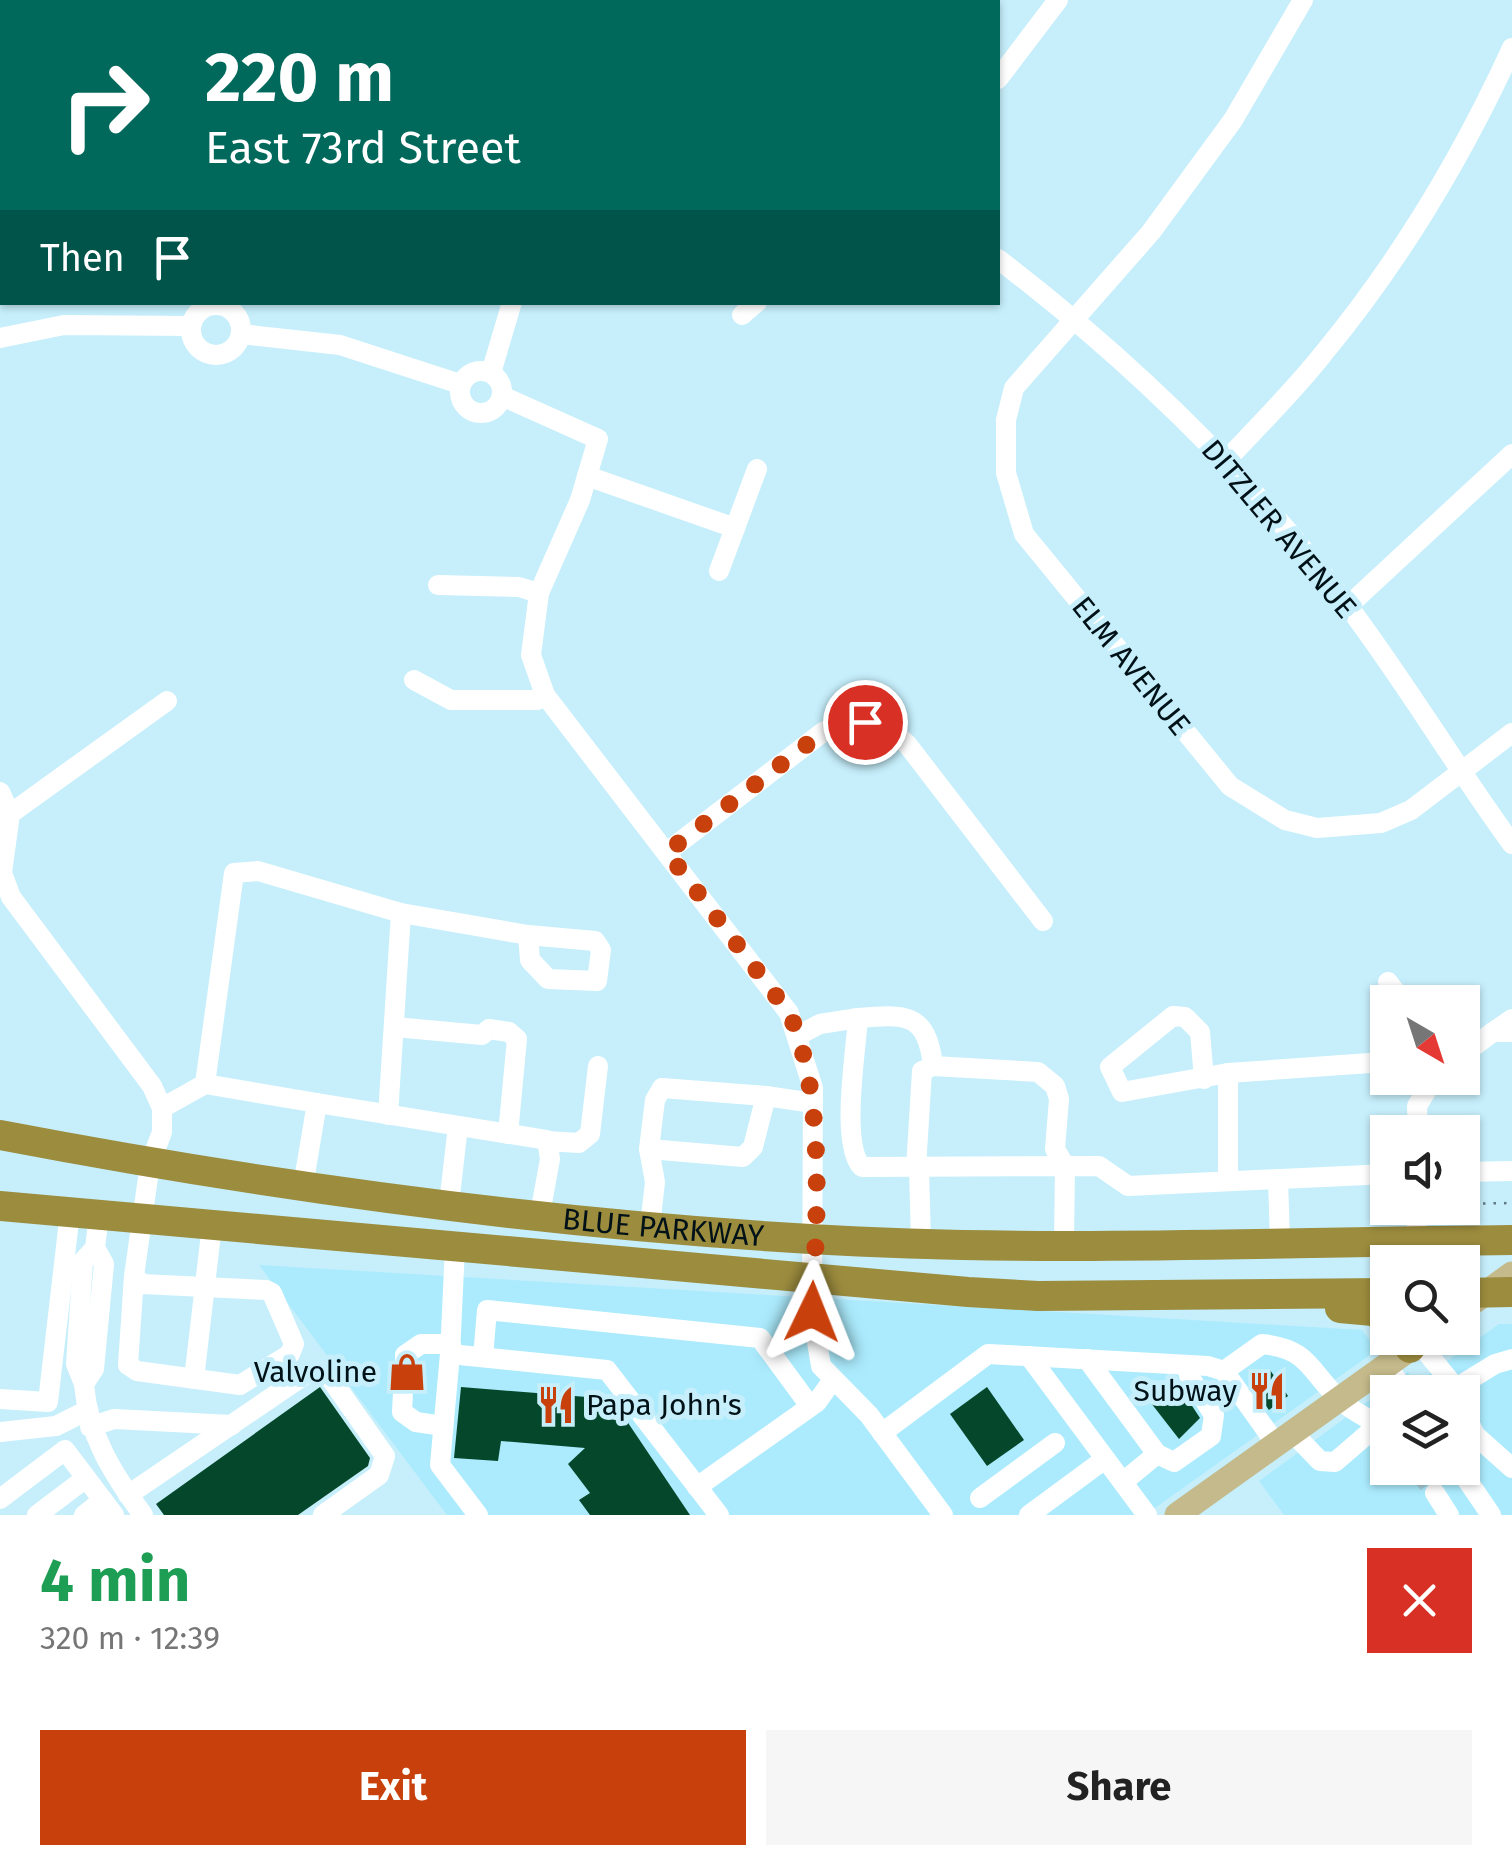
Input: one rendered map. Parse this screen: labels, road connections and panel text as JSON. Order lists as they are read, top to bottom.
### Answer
{
  "streets": {
    "highway": ["BLUE PARKWAY"],
    "street": ["DITZLER AVENUE", "ELM AVENUE"]
  },
  "crossings": [
    ["DITZLER AVENUE", "ELM AVENUE"]
  ],
  "places": {
    "shop": ["Valvoline"],
    "restaurant": ["Subway", "Papa John's"]
  },
  "north": "bottom right",
  "page": {
    "turn": ["220 m", "East 73rd Street"],
    "then": "Then",
    "heading": ["4 min", "320 m · 12:39"],
    "buttons": ["Exit", "Share"]
  }
}
